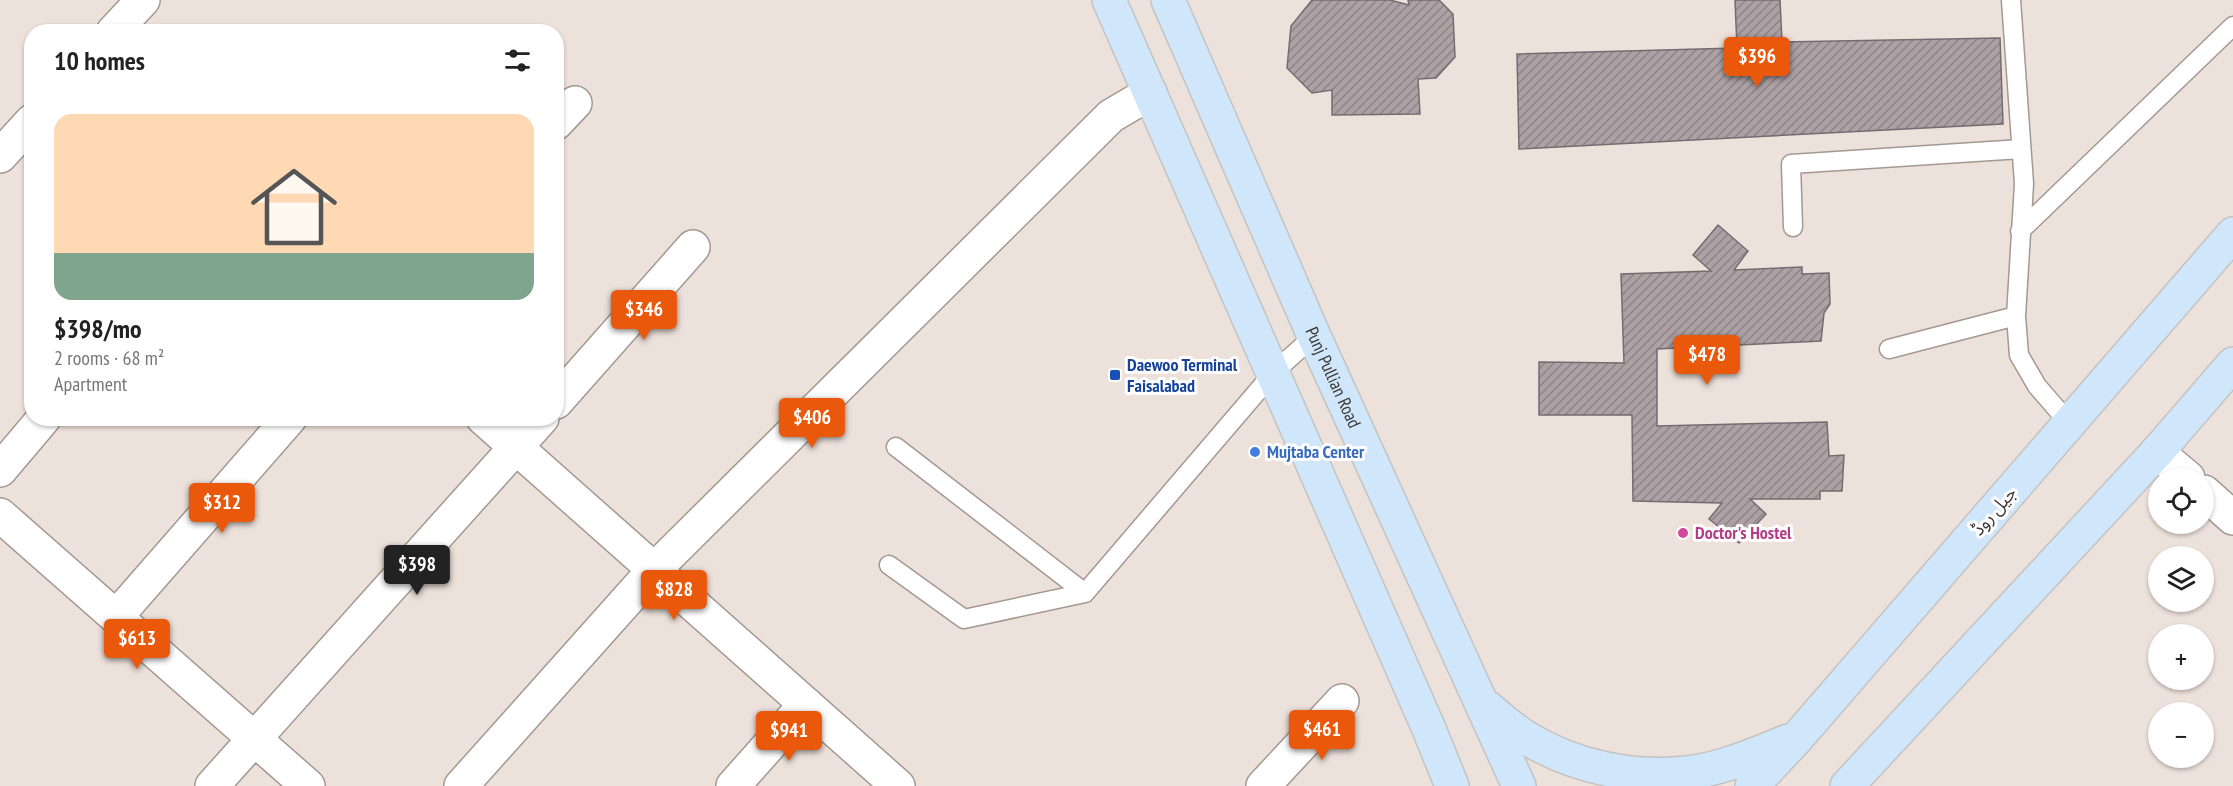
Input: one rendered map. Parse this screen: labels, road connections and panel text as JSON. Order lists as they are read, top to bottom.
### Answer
{
  "streets": {
    "main road": ["Punj Pullian Road", "جیل روڈ"]
  },
  "places": {
    "transit": ["Daewoo Terminal Faisalabad"],
    "other": ["Mujtaba Center", "Doctor's Hostel"]
  },
  "page": {
    "heading": "10 homes",
    "price": [
      "$396",
      "$346",
      "$478",
      "$406",
      "$312",
      "$398",
      "$828",
      "$613",
      "$461",
      "$941"
    ],
    "list": [
      {
        "name": "$398/mo",
        "note": "2 rooms · 68 m² · Apartment"
      }
    ],
    "map_buttons": ["+", "−"]
  }
}
